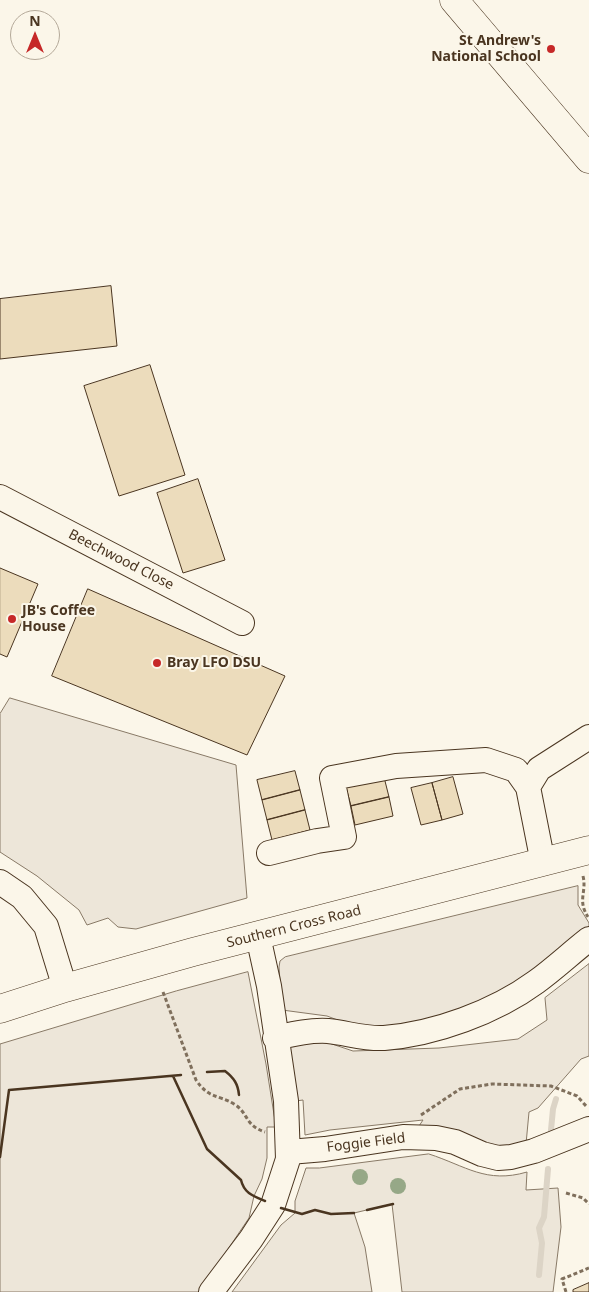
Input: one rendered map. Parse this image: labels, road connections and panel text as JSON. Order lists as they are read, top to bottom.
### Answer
{
  "streets": {
    "main road": ["Southern Cross Road"],
    "street": ["Beechwood Close", "Foggie Field"]
  },
  "places": ["St Andrew's National School", "JB's Coffee House", "Bray LFO DSU"],
  "north": "top"
}
